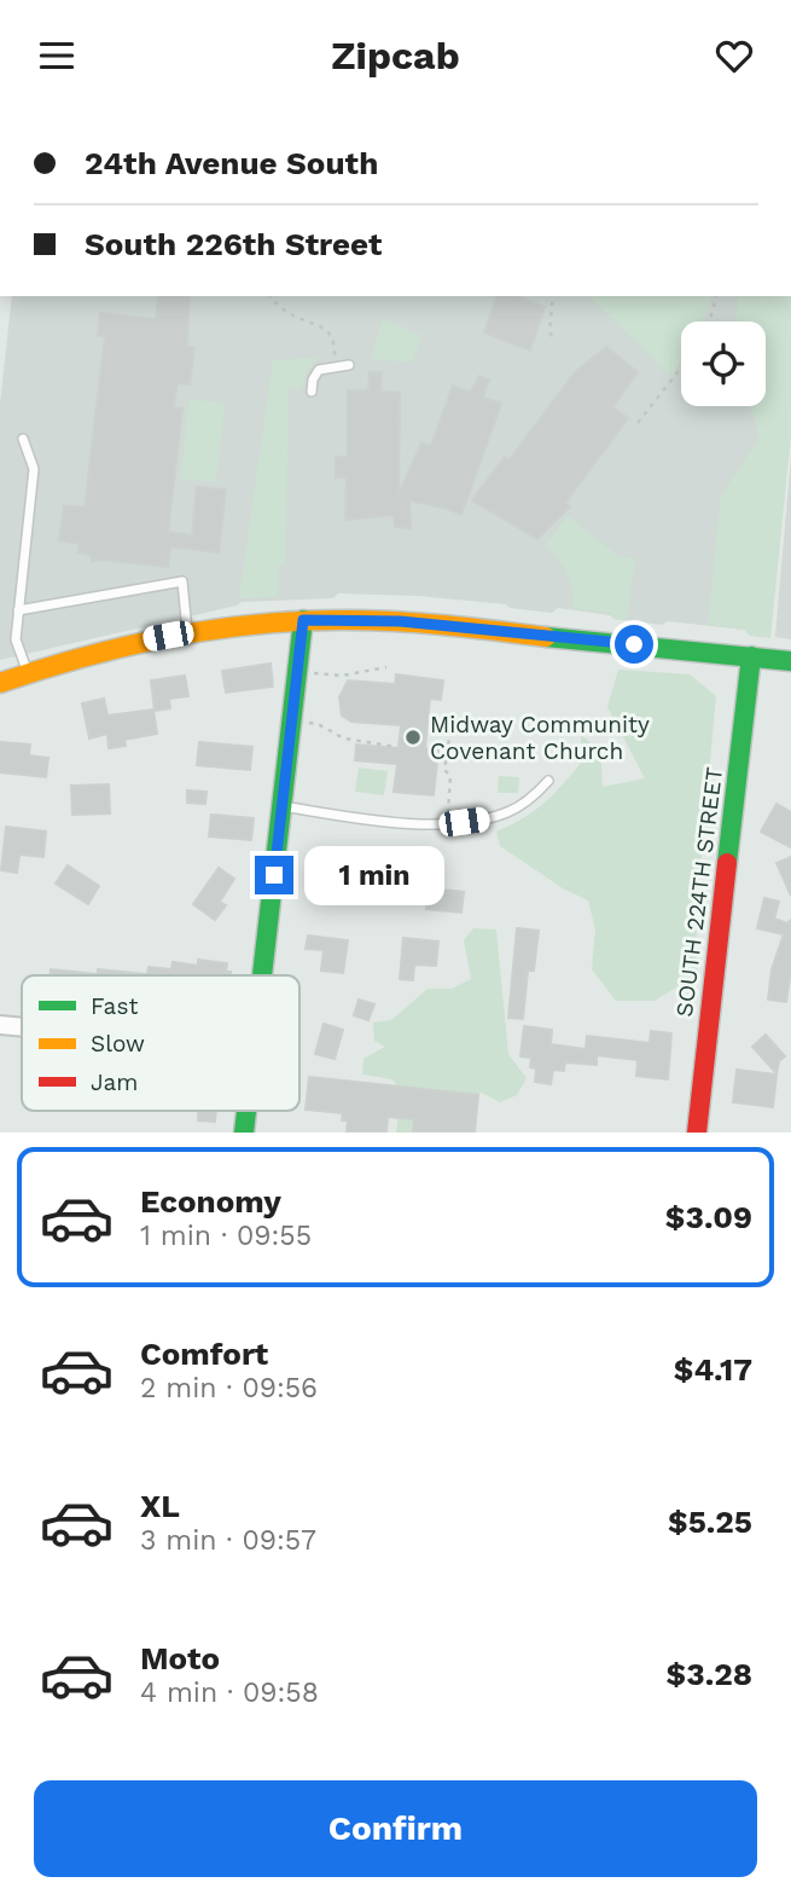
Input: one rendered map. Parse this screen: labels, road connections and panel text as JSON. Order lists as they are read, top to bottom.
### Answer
{
  "streets": {
    "street": ["SOUTH 224TH STREET"]
  },
  "places": ["Midway Community Covenant Church"],
  "legend": ["Fast", "Slow", "Jam"],
  "page": {
    "header": "Zipcab",
    "banner": ["24th Avenue South", "South 226th Street"],
    "bubble": "1 min",
    "list": [
      {
        "name": "Economy",
        "note": "1 min · 09:55",
        "value": "$3.09"
      },
      {
        "name": "Comfort",
        "note": "2 min · 09:56",
        "value": "$4.17"
      },
      {
        "name": "XL",
        "note": "3 min · 09:57",
        "value": "$5.25"
      },
      {
        "name": "Moto",
        "note": "4 min · 09:58",
        "value": "$3.28"
      }
    ],
    "buttons": "Confirm"
  }
}
